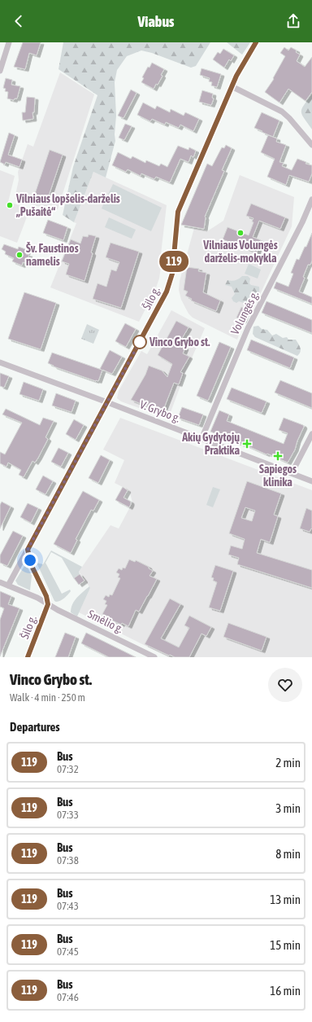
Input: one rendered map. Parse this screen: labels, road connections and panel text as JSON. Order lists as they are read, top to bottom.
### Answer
{
  "streets": {
    "street": [
      "Šilo g.",
      "Volungės g.",
      "V. Grybo g.",
      "Smėlio g."
    ]
  },
  "crossings": [
    ["Šilo g.", "V. Grybo g."],
    ["Šilo g.", "Smėlio g."],
    ["Volungės g.", "V. Grybo g."]
  ],
  "places": {
    "other": [
      "Vilniaus lopšelis-darželis „Pušaitė“",
      "Vilniaus Volungės darželis-mokykla",
      "Šv. Faustinos namelis",
      "Vinco Grybo st."
    ],
    "health": ["Akių Gydytojų Praktika", "Sapiegos klinika"]
  },
  "lines": ["bus line 119"],
  "page": {
    "header": "Viabus",
    "on_map": "119",
    "heading": [
      ["Vinco Grybo st.", "Walk · 4 min · 250 m"],
      "Departures"
    ],
    "list": [
      {
        "mark": "119",
        "name": "Bus",
        "note": "07:32",
        "value": "2 min"
      },
      {
        "mark": "119",
        "name": "Bus",
        "note": "07:33",
        "value": "3 min"
      },
      {
        "mark": "119",
        "name": "Bus",
        "note": "07:38",
        "value": "8 min"
      },
      {
        "mark": "119",
        "name": "Bus",
        "note": "07:43",
        "value": "13 min"
      },
      {
        "mark": "119",
        "name": "Bus",
        "note": "07:45",
        "value": "15 min"
      },
      {
        "mark": "119",
        "name": "Bus",
        "note": "07:46",
        "value": "16 min"
      }
    ]
  }
}
